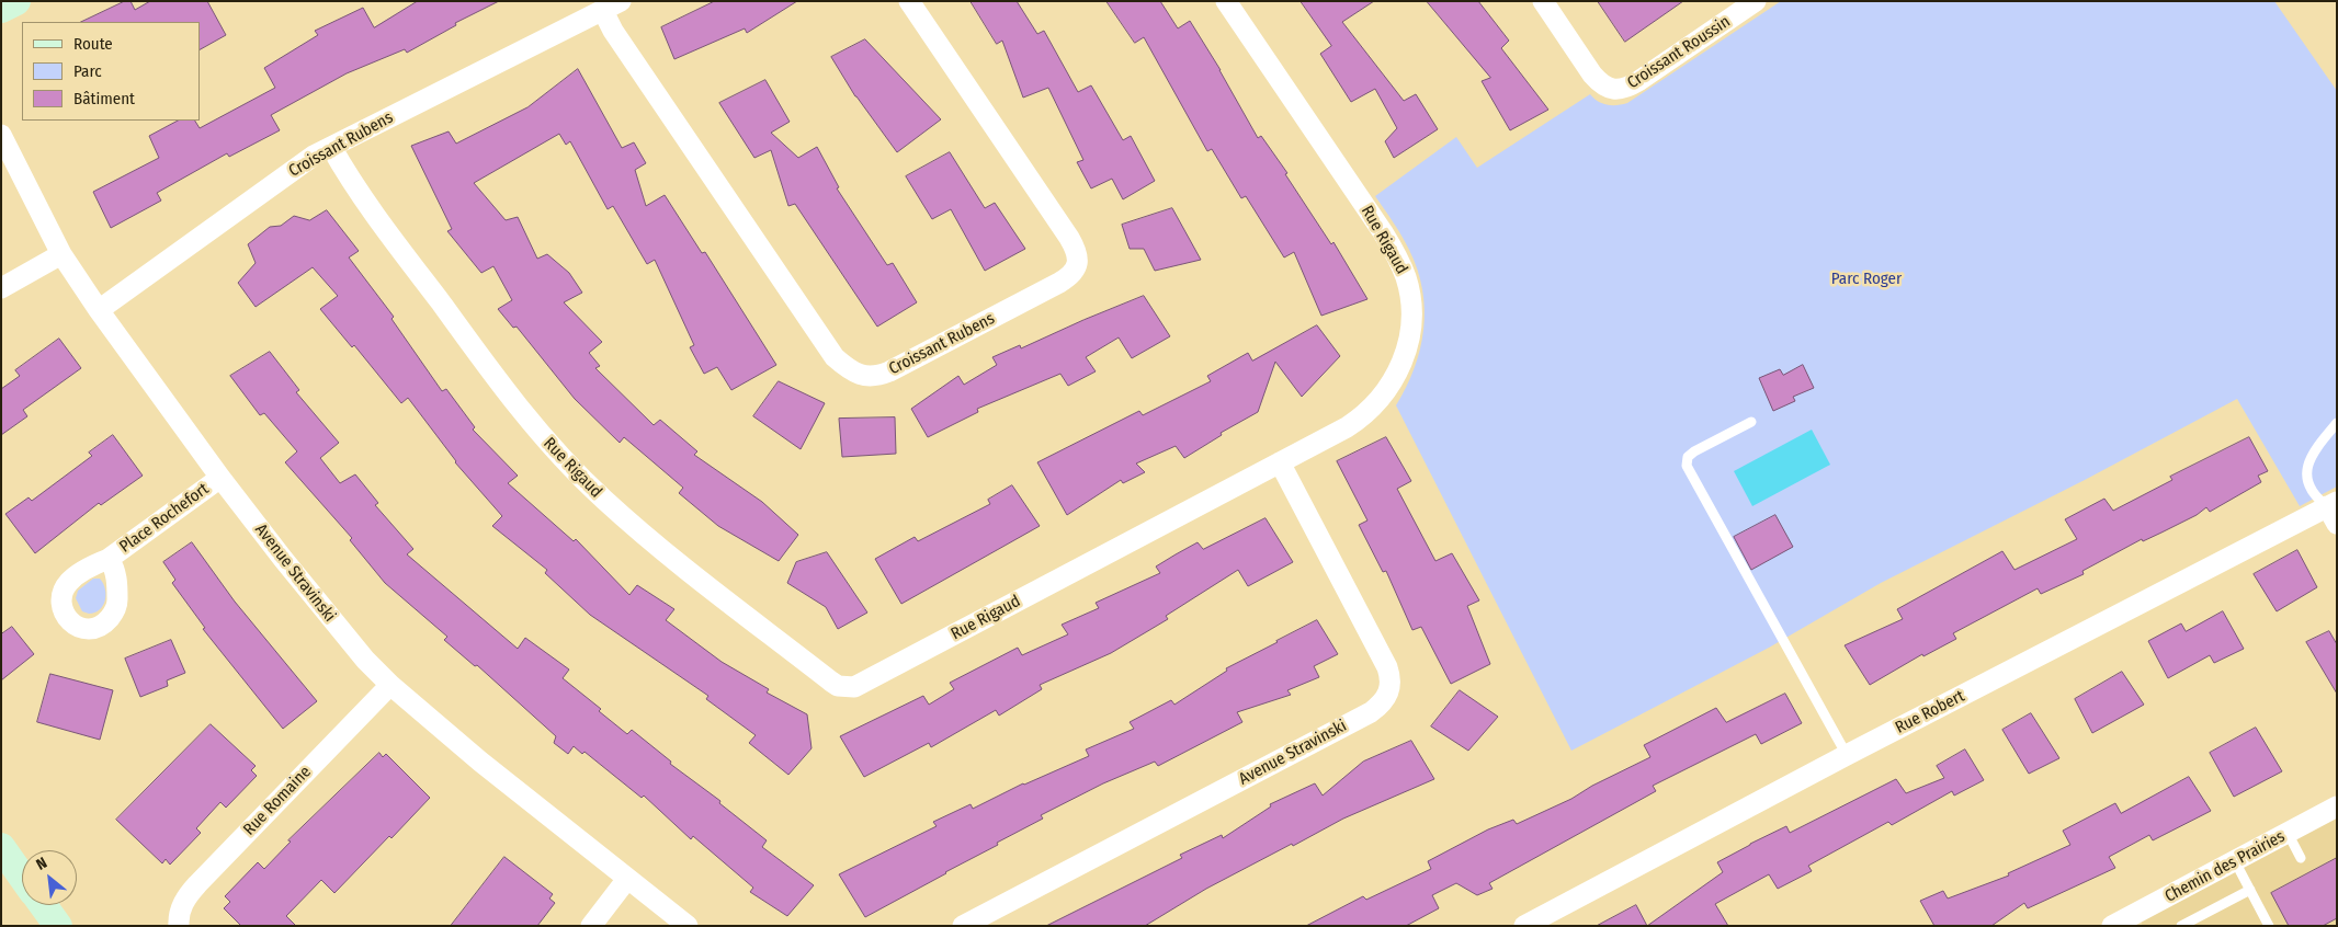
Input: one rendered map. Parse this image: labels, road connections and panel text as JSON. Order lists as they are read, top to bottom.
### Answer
{
  "streets": {
    "street": [
      "Croissant Roussin",
      "Croissant Rubens",
      "Rue Rigaud",
      "Place Rochefort",
      "Avenue Stravinski",
      "Rue Robert",
      "Rue Romaine",
      "Chemin des Prairies"
    ]
  },
  "crossings": [
    ["Croissant Rubens", "Rue Rigaud"],
    ["Croissant Rubens", "Avenue Stravinski"],
    ["Rue Rigaud", "Avenue Stravinski"],
    ["Place Rochefort", "Avenue Stravinski"],
    ["Avenue Stravinski", "Rue Romaine"]
  ],
  "parks": ["Parc Roger"],
  "legend": ["Route", "Parc", "Bâtiment"],
  "north": "top left"
}
